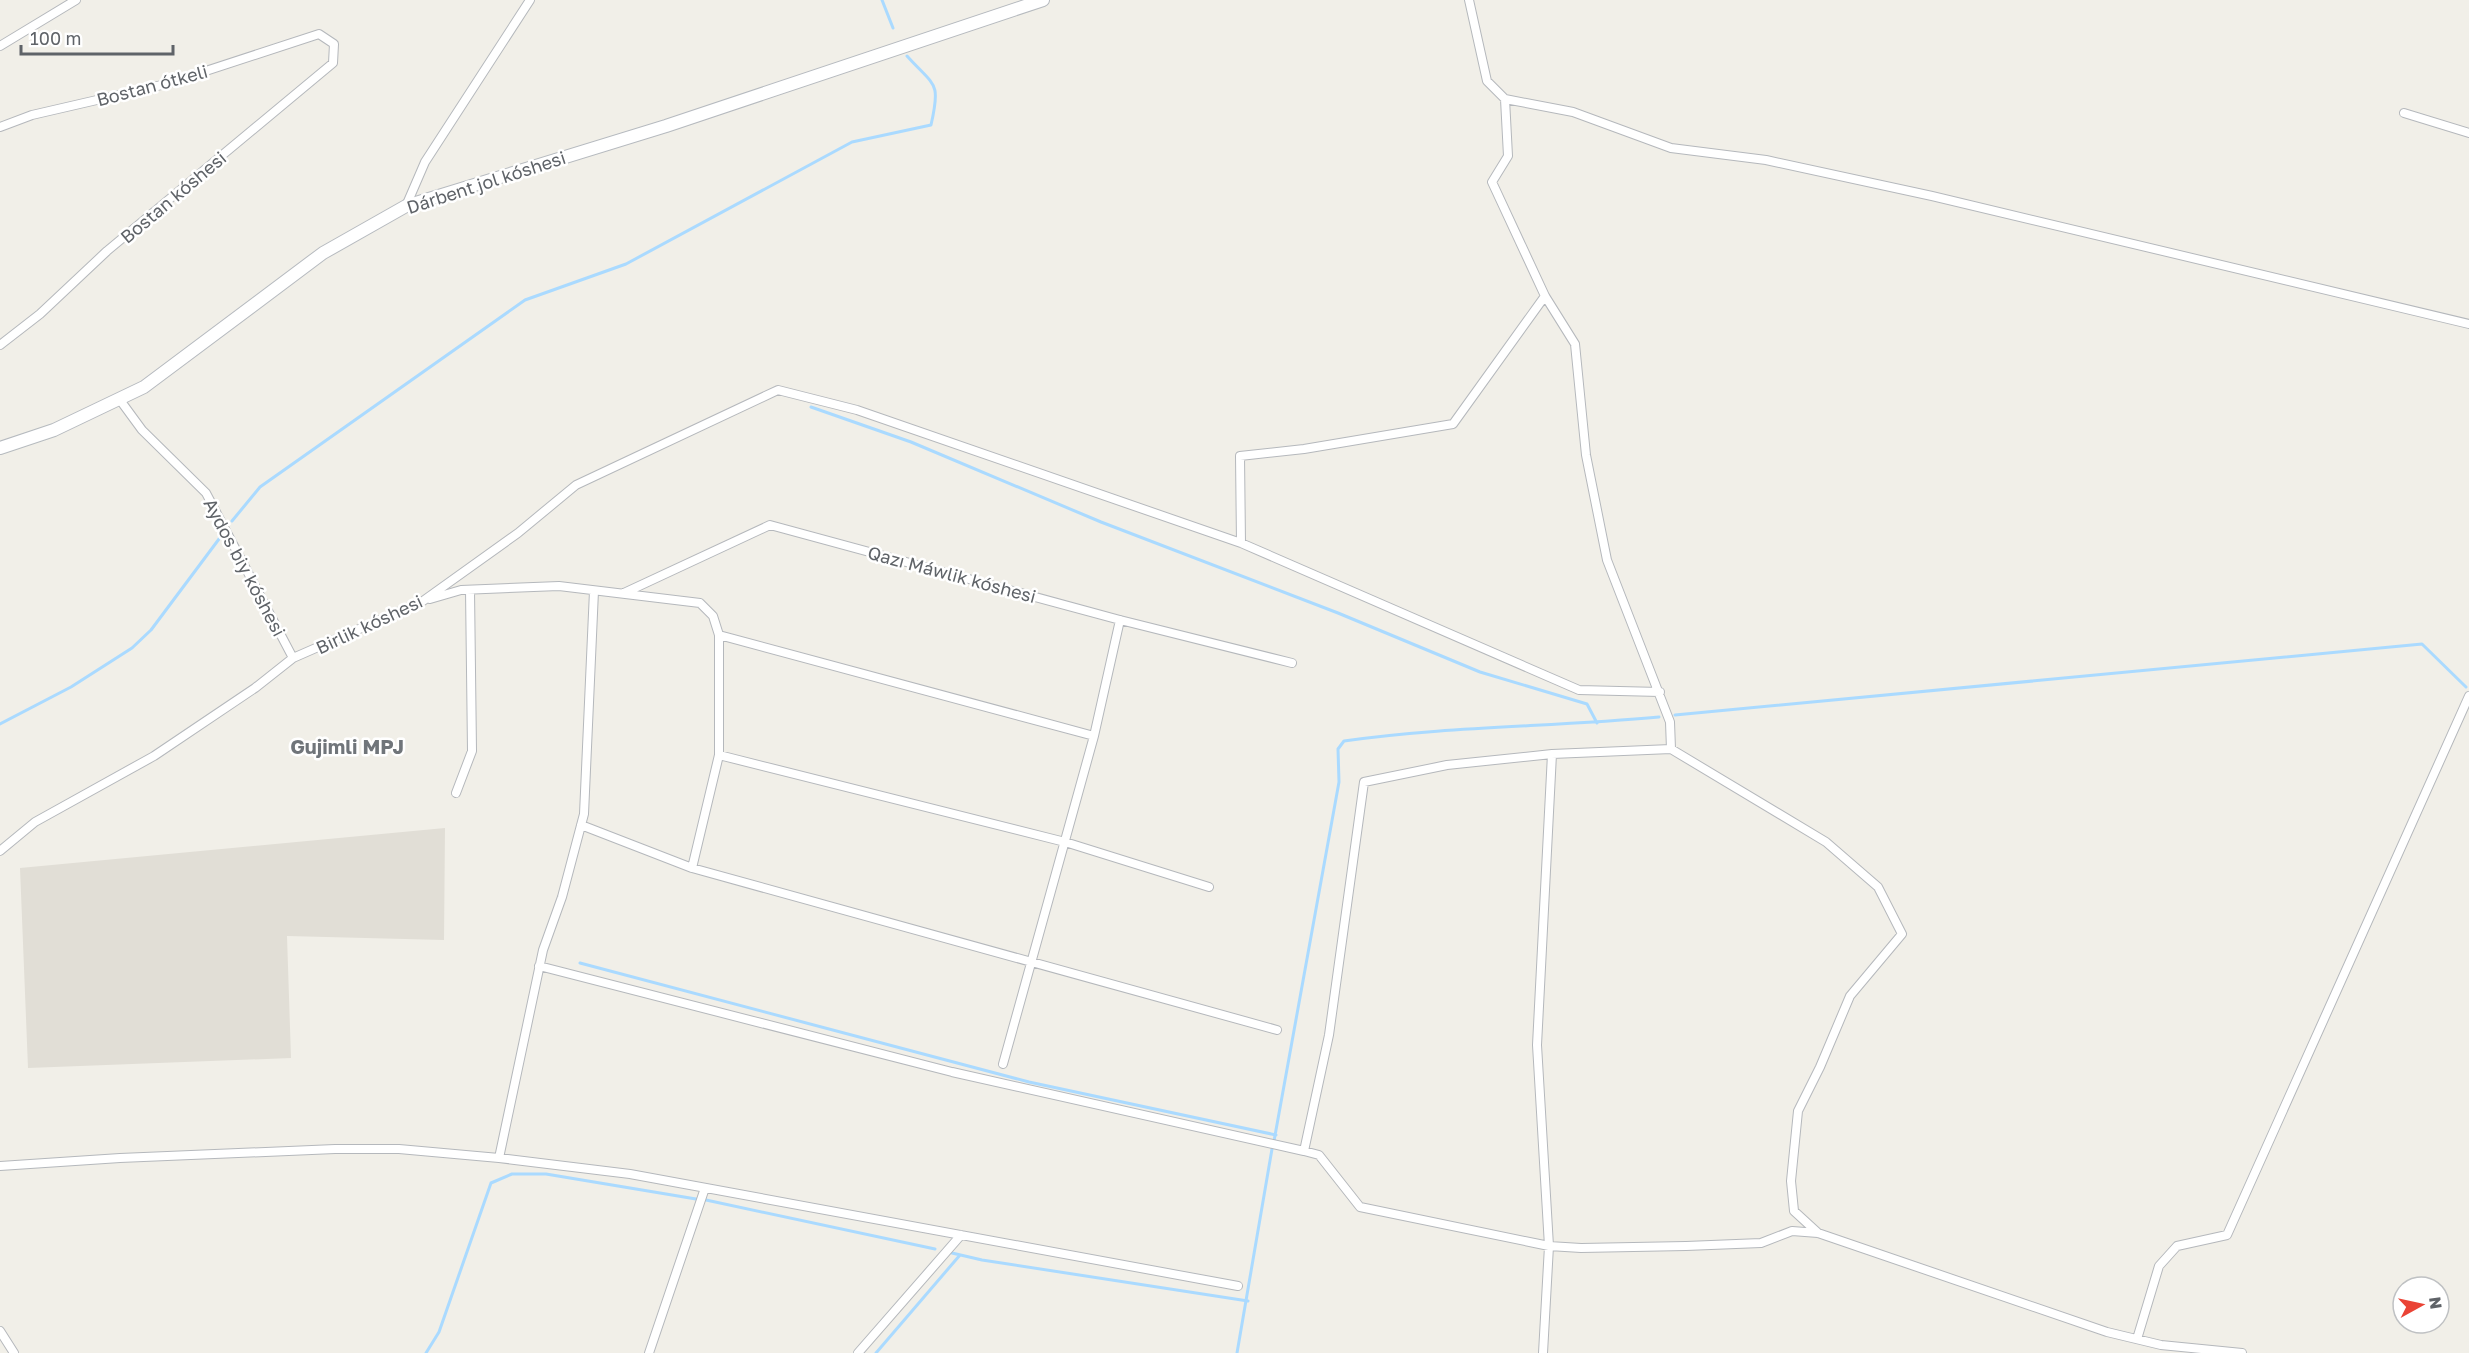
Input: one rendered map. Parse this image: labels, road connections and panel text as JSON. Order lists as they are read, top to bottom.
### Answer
{
  "streets": {
    "main road": ["Dárbent jol kóshesi"],
    "street": [
      "Bostan ótkeli",
      "Bostan kóshesi",
      "Aydos biy kóshesi",
      "Qazı Máwlik kóshesi",
      "Birlik kóshesi"
    ]
  },
  "crossings": [
    ["Bostan ótkeli", "Bostan kóshesi"],
    ["Dárbent jol kóshesi", "Aydos biy kóshesi"],
    ["Aydos biy kóshesi", "Birlik kóshesi"]
  ],
  "districts": ["Gujimli MPJ"],
  "scale_bar": "100 m",
  "north": "right"
}
